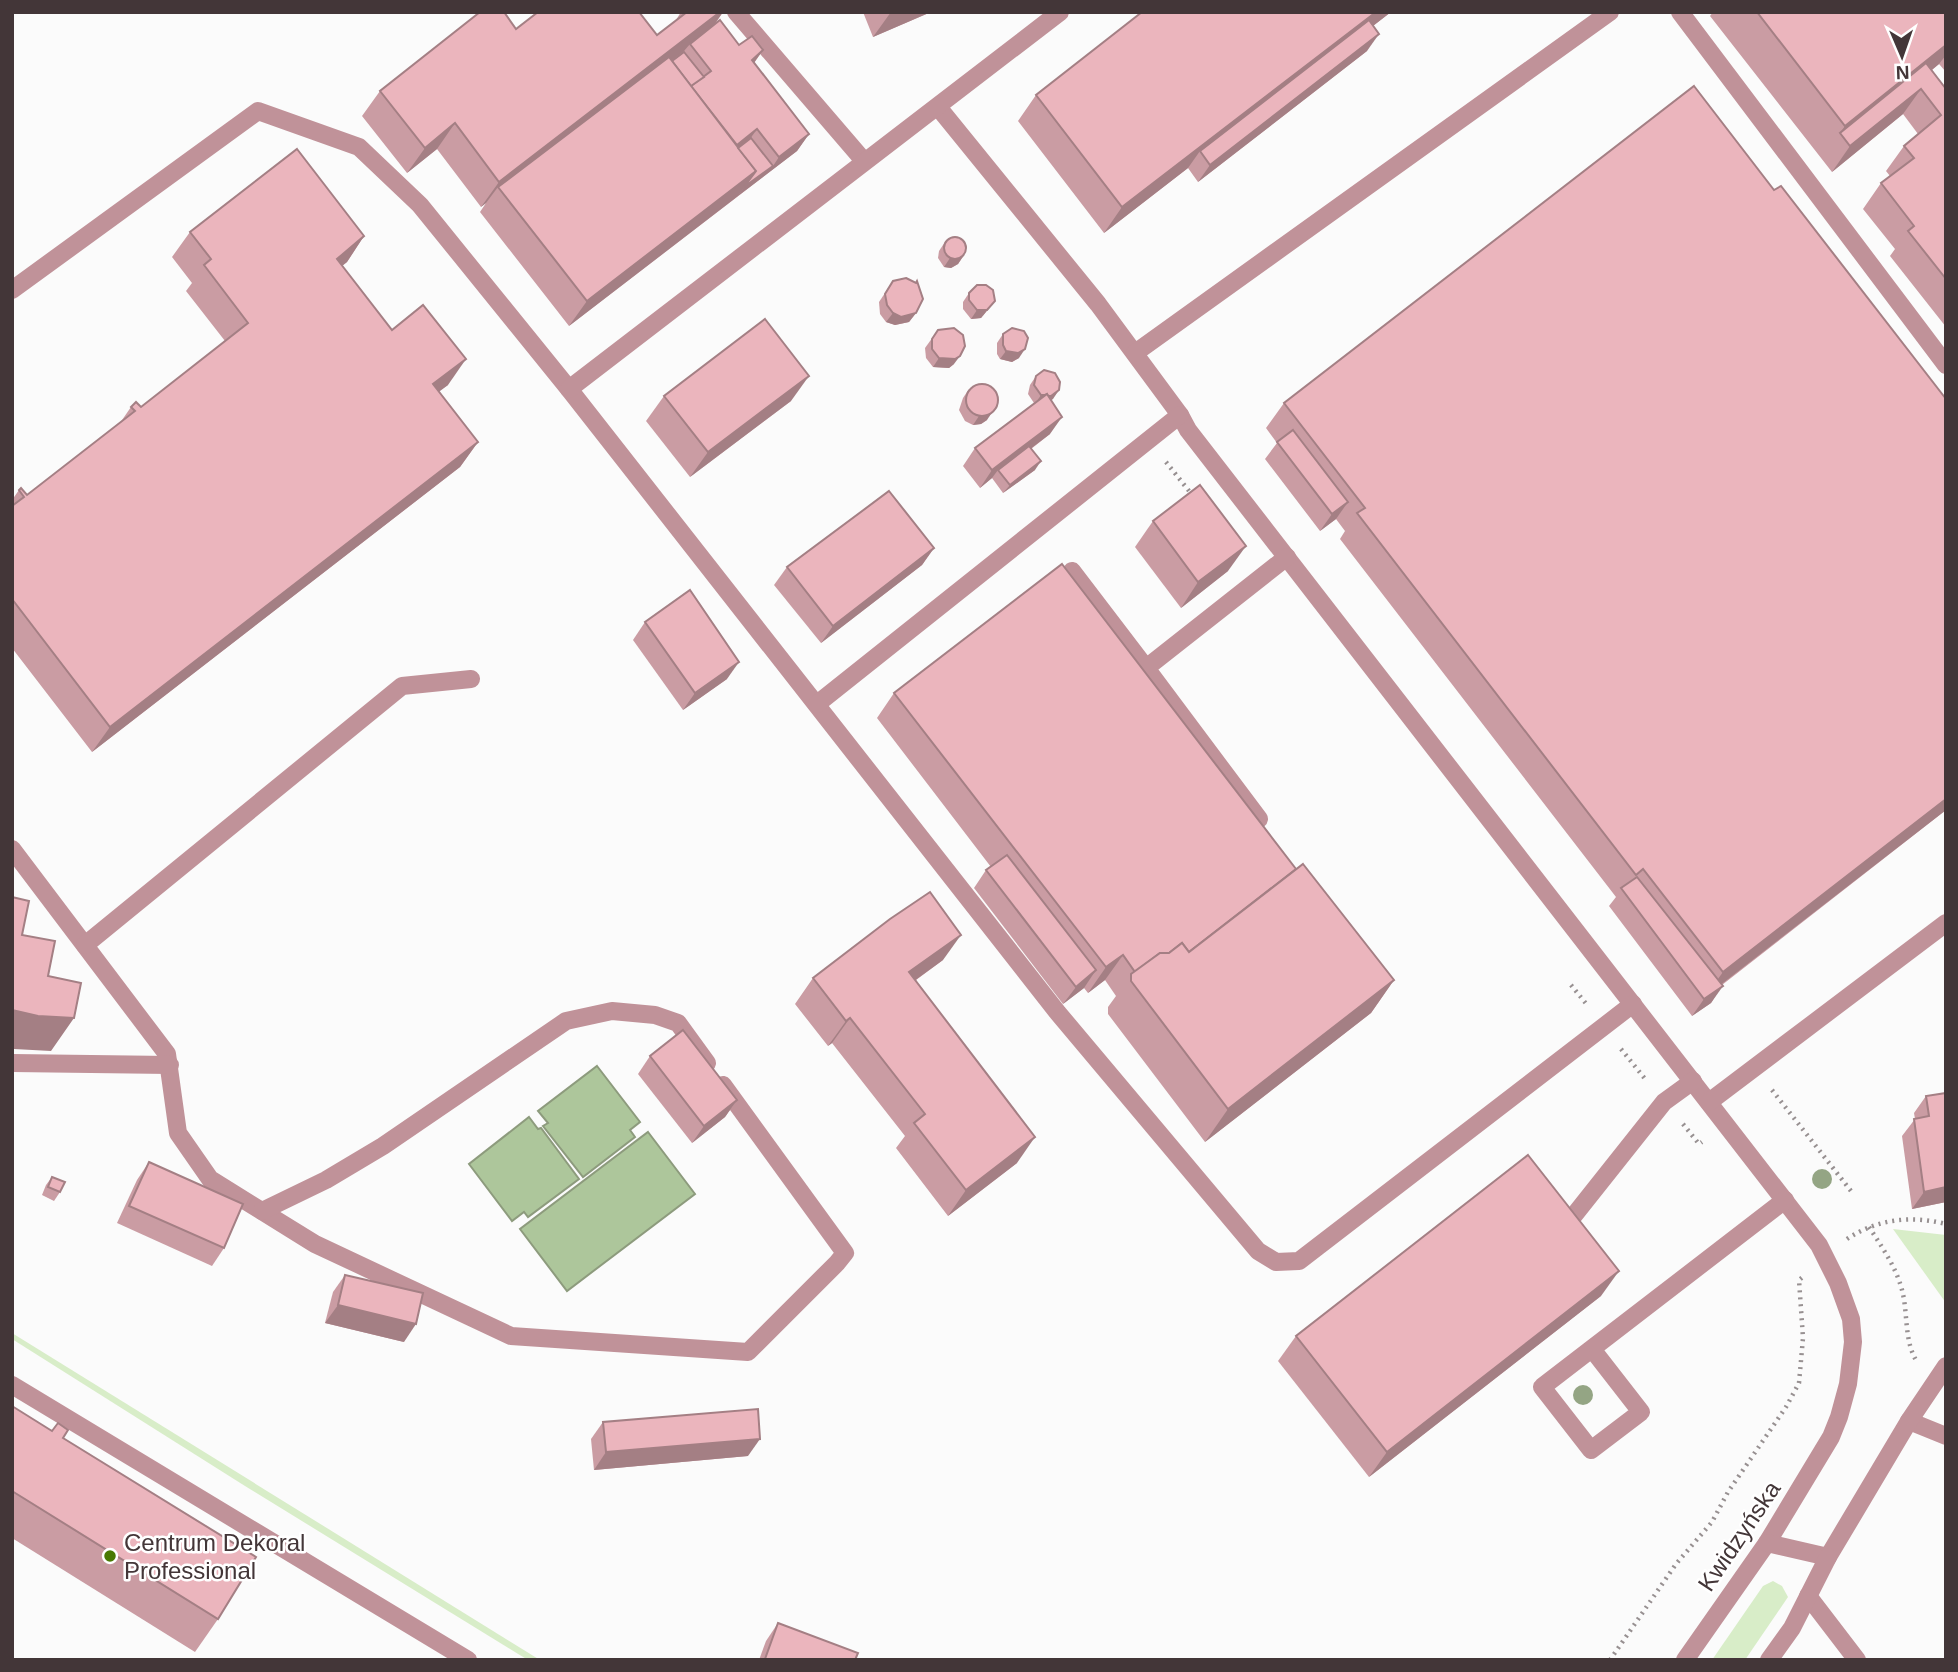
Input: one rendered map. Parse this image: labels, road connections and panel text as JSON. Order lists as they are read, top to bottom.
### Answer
{
  "streets": {
    "lane": ["Kwidzyńska"]
  },
  "places": ["Centrum Dekoral Professional"],
  "north": "bottom"
}
